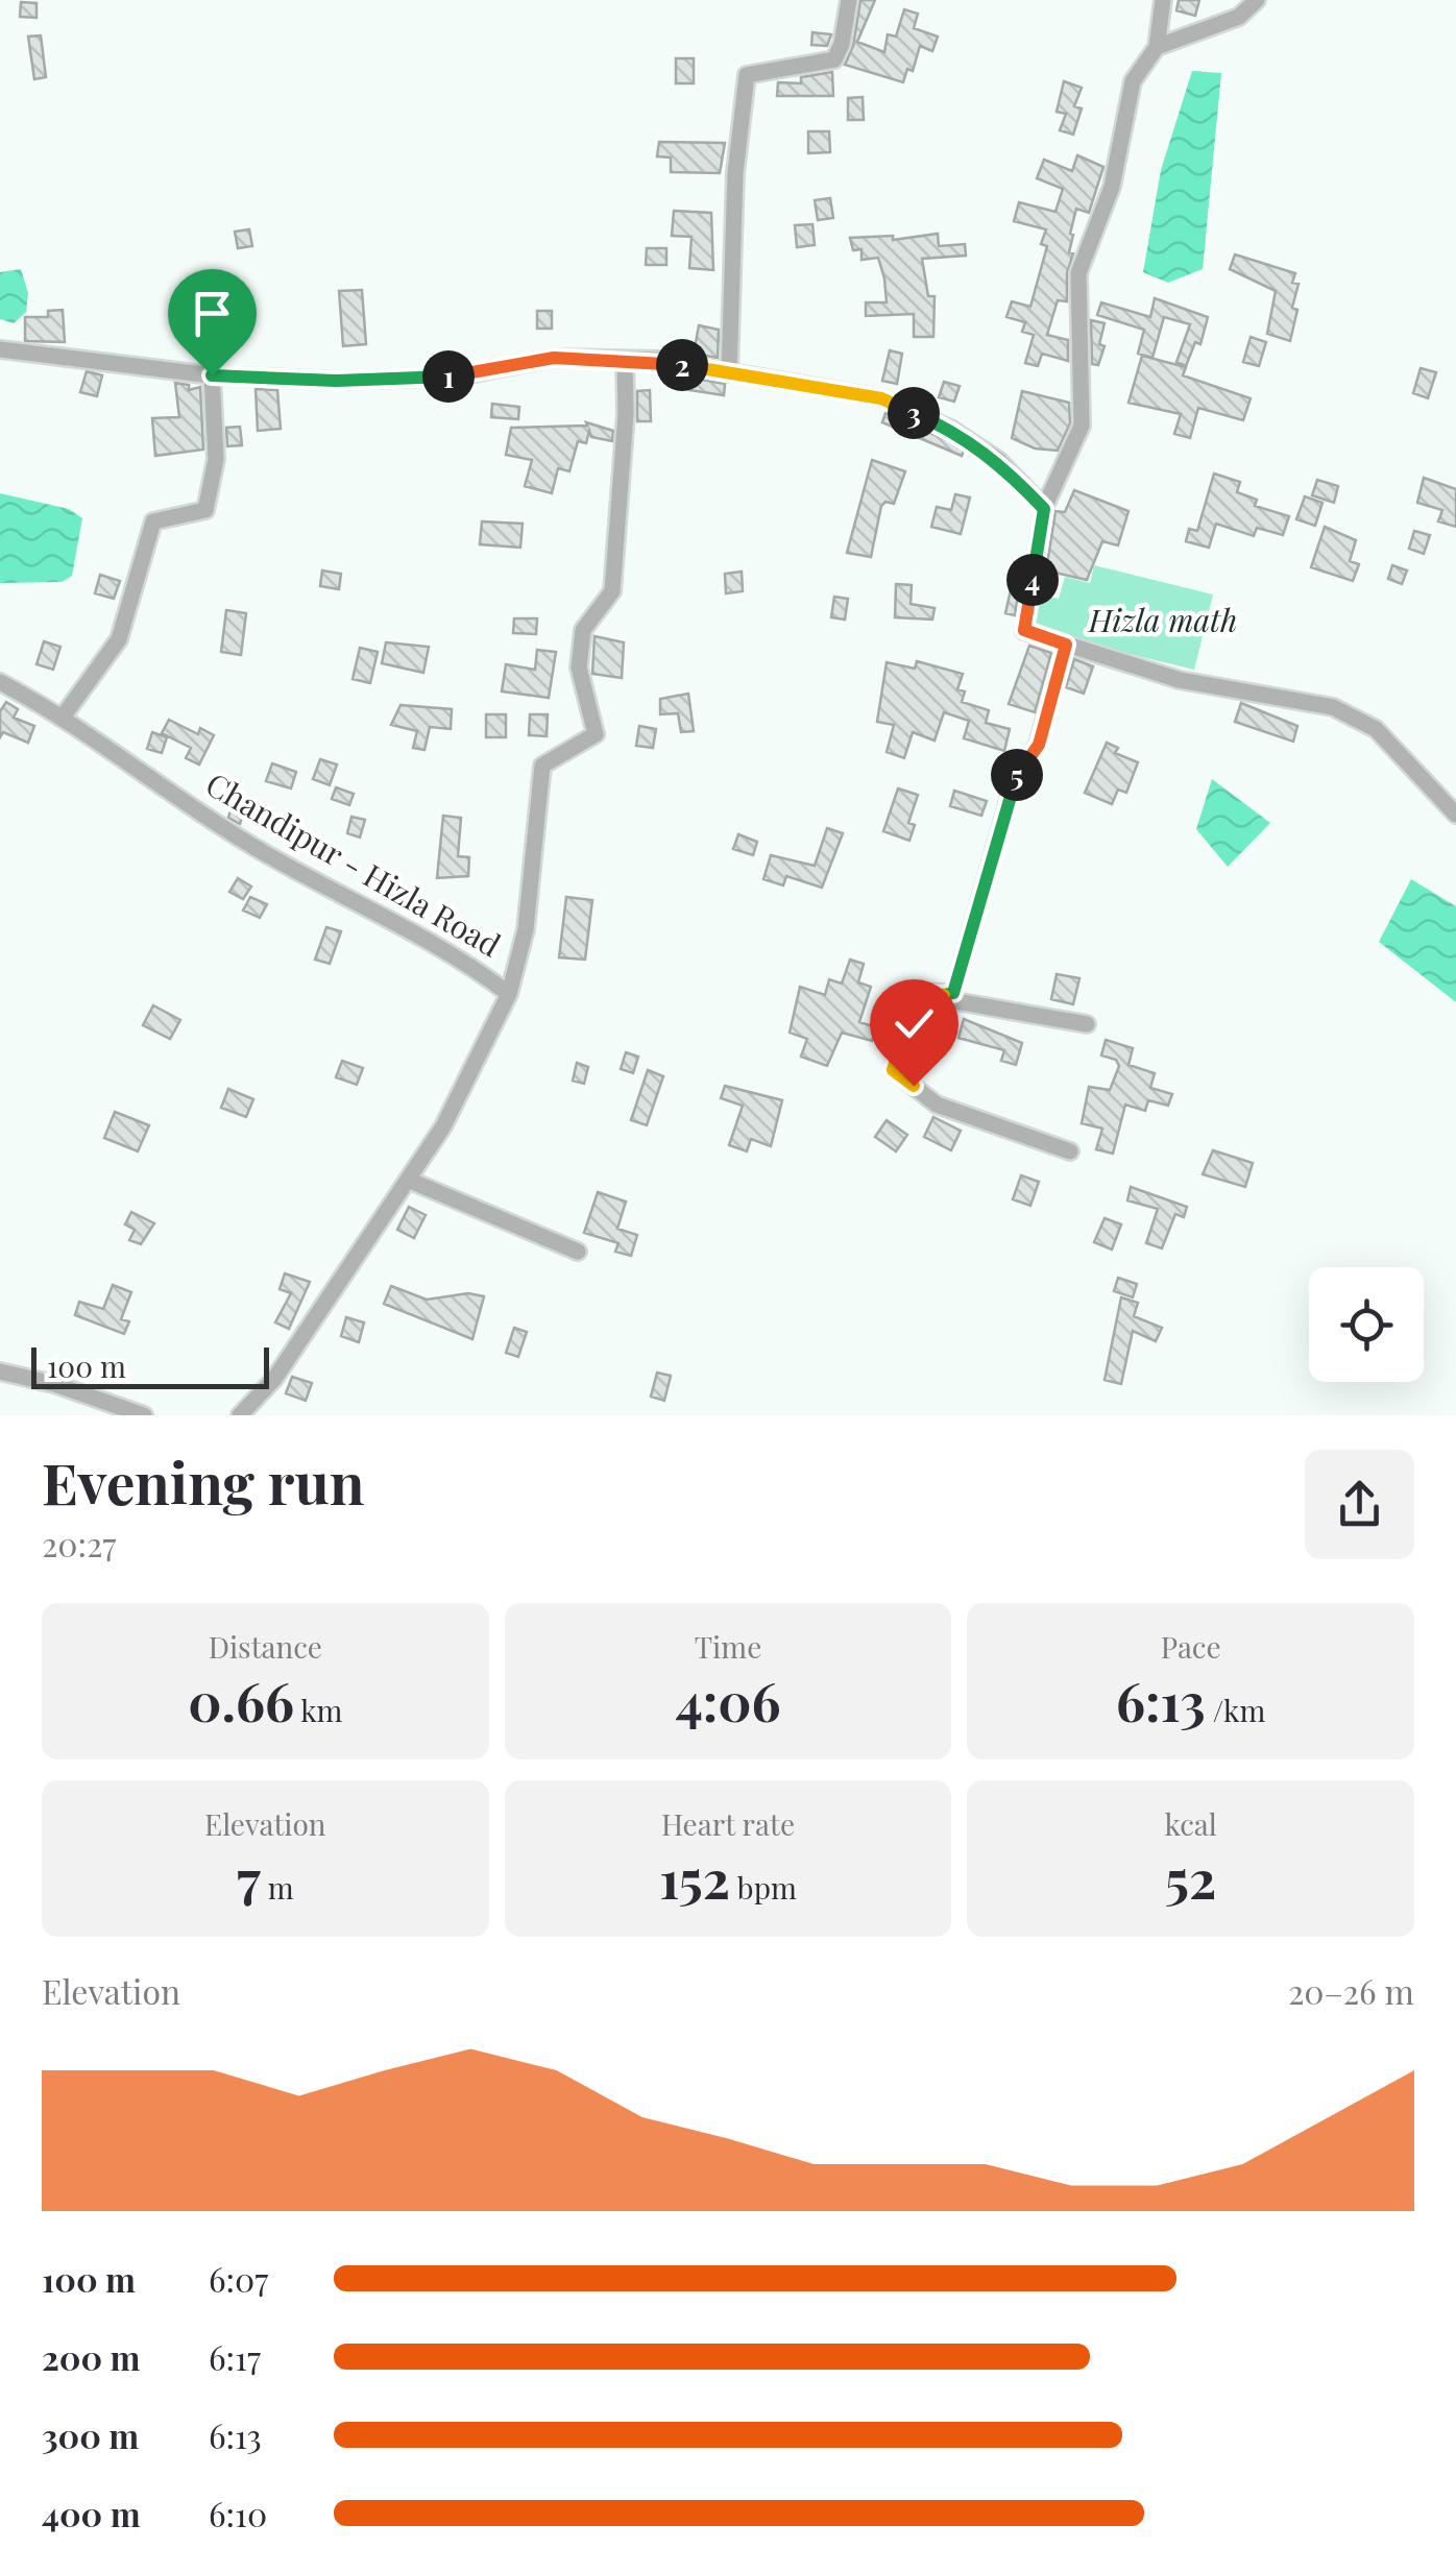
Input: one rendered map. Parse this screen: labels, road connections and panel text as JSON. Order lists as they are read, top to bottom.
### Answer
{
  "streets": {
    "street": ["Chandipur - Hizla Road"]
  },
  "parks": ["Hizla math"],
  "scale_bar": "100 m",
  "page": {
    "pins": [
      "2",
      "1",
      "3",
      "4",
      "5"
    ],
    "scale": "100 m",
    "heading": ["Evening run", "20:27"],
    "stats": [
      ["Distance", "0.66 km"],
      ["Time", "4:06"],
      ["Pace", "6:13 /km"],
      ["Elevation", "7 m"],
      ["Heart rate", "152 bpm"],
      ["kcal", "52"]
    ],
    "chart": ["Elevation", "20–26 m"],
    "list": [
      {
        "name": "100 m",
        "note": "6:07"
      },
      {
        "name": "200 m",
        "note": "6:17"
      },
      {
        "name": "300 m",
        "note": "6:13"
      },
      {
        "name": "400 m",
        "note": "6:10"
      }
    ]
  }
}
